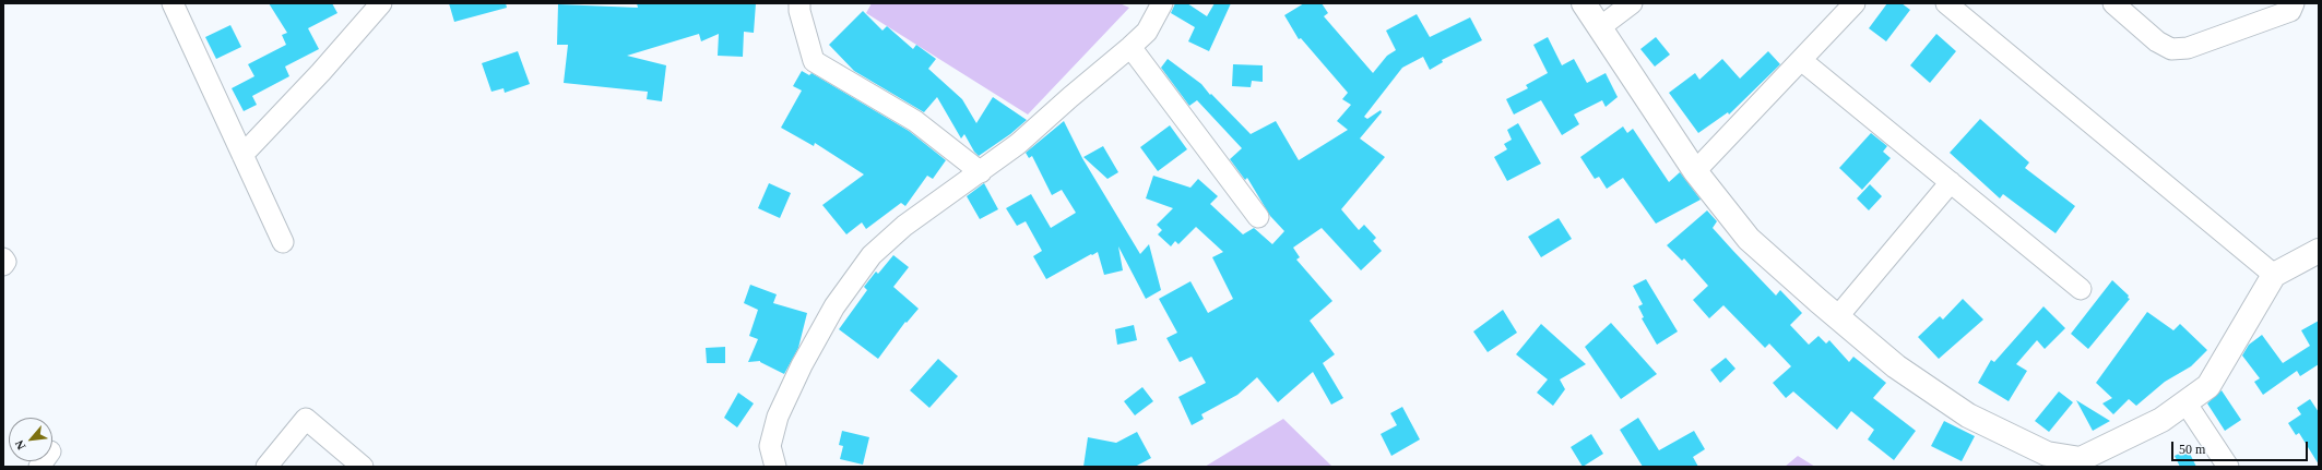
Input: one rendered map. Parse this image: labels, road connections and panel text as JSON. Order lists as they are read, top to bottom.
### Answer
{
  "scale_bar": "50 m",
  "north": "bottom left"
}
